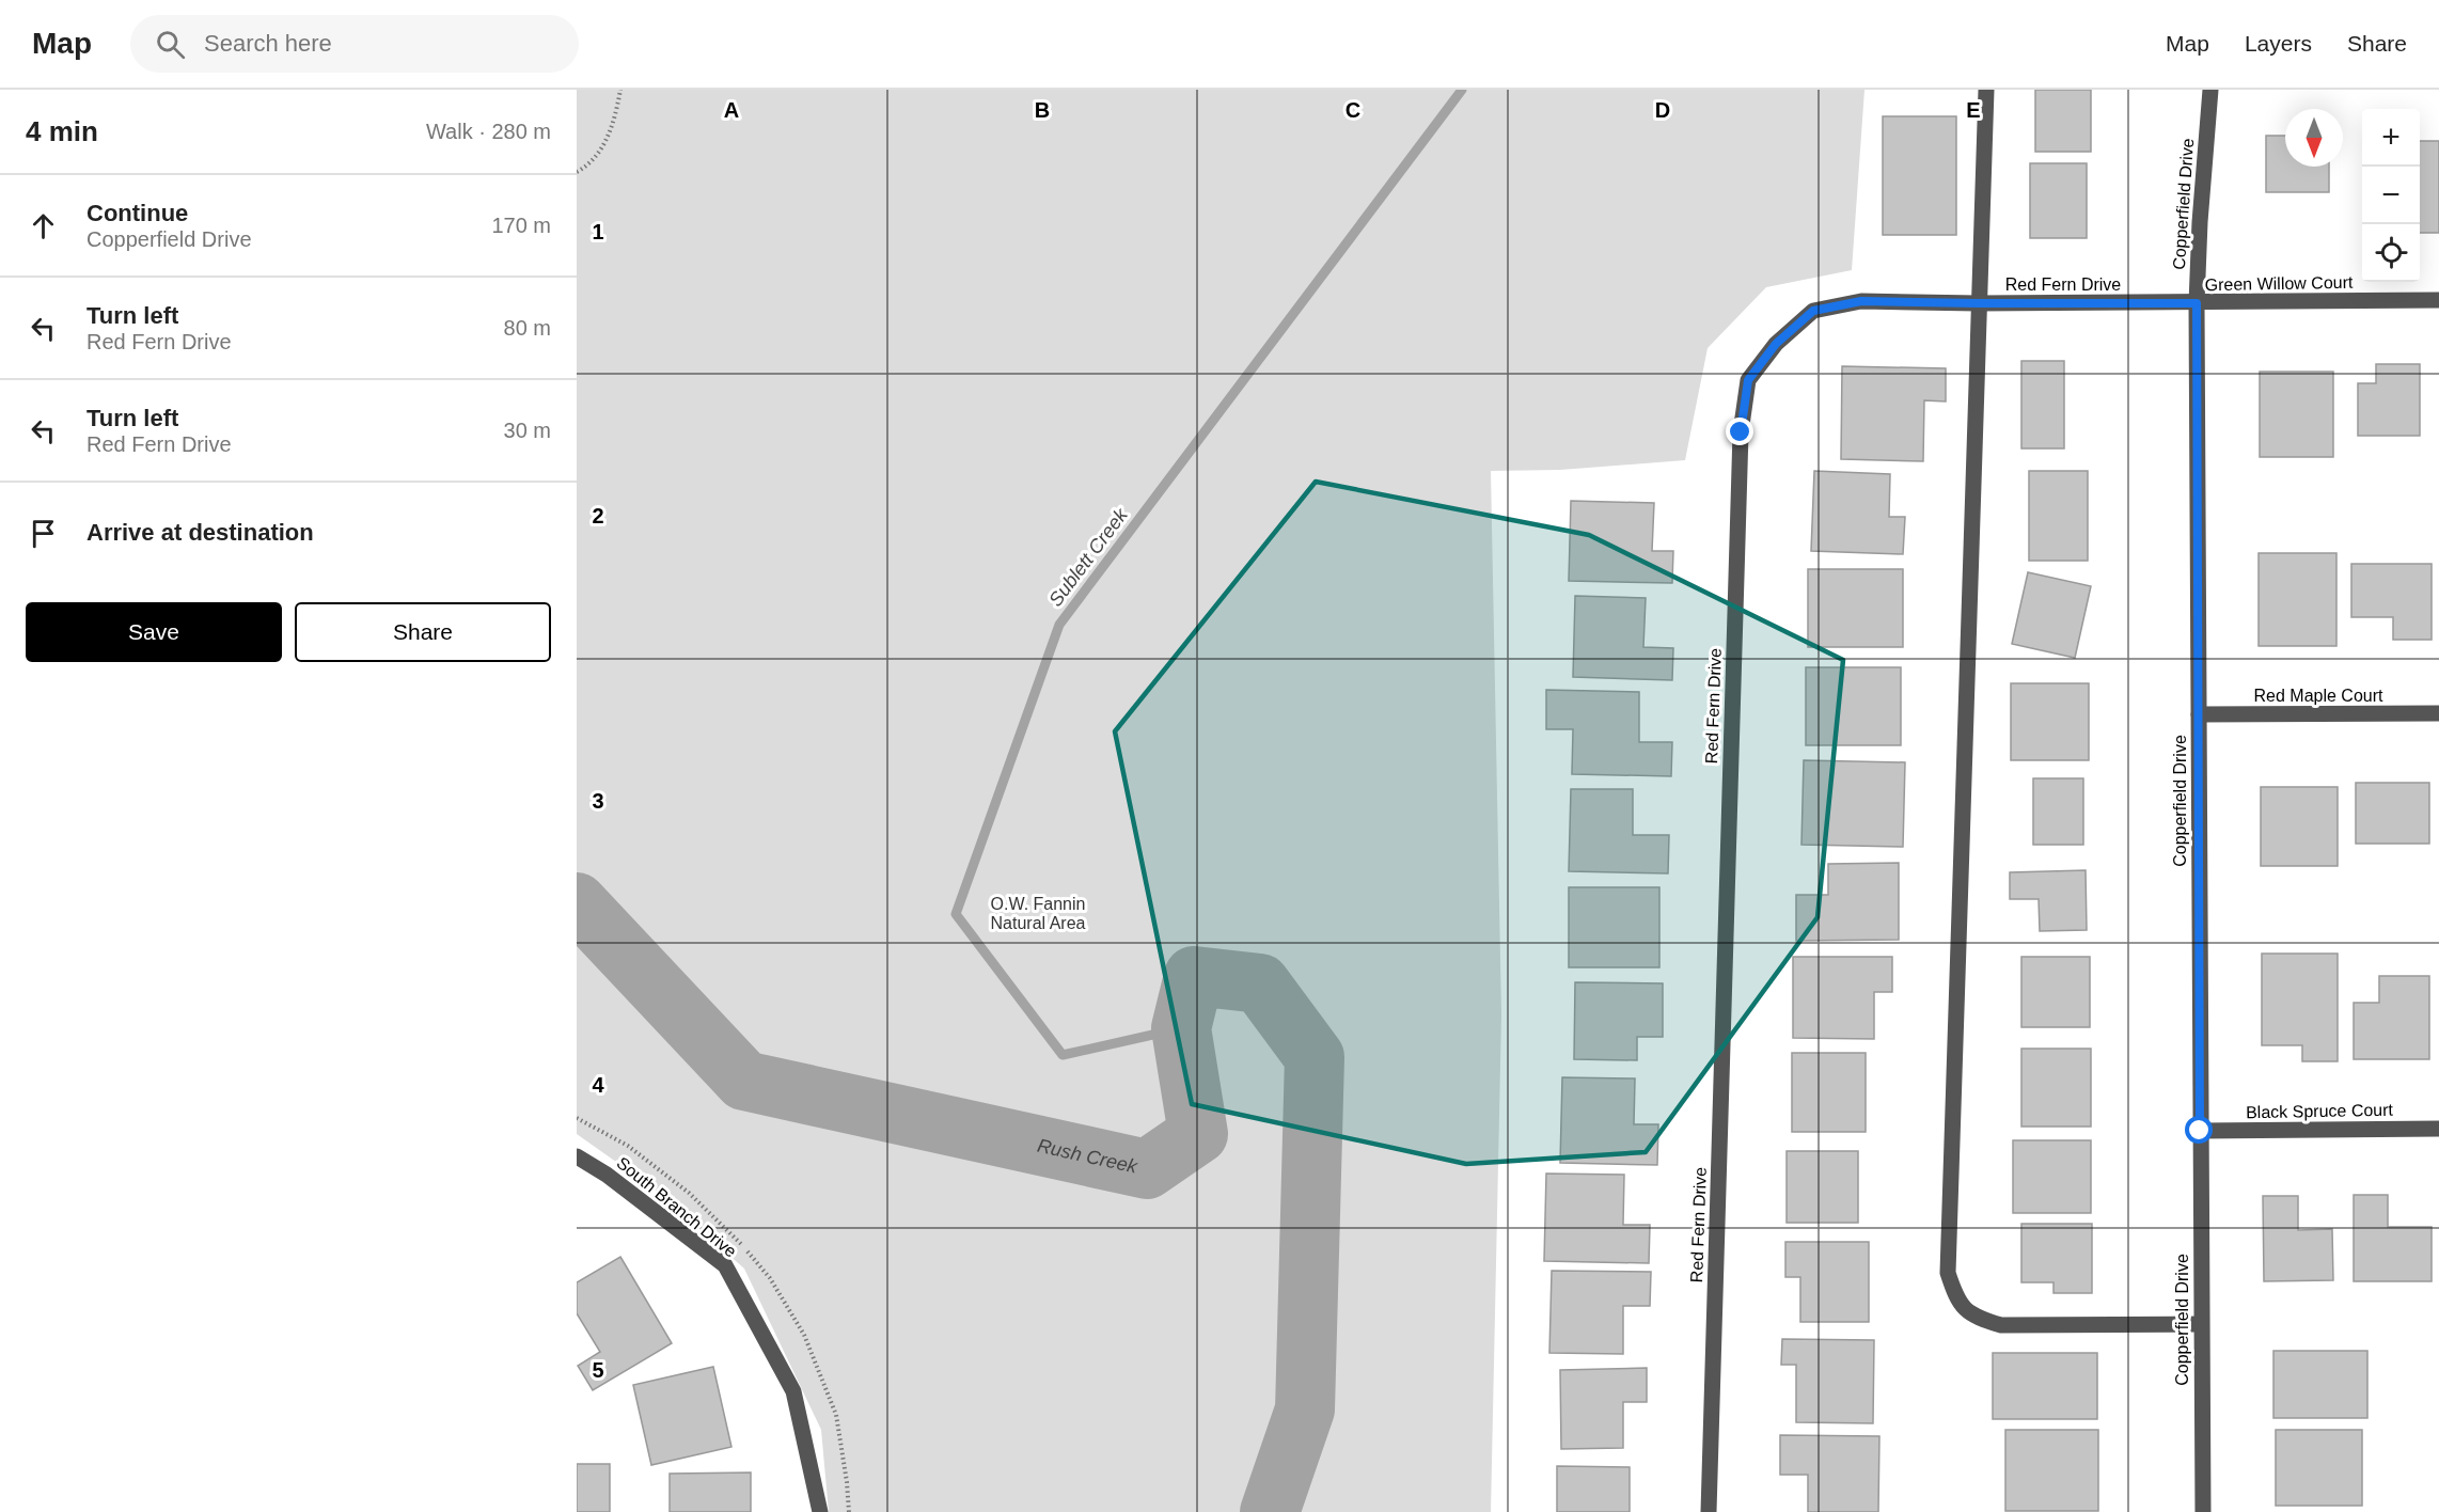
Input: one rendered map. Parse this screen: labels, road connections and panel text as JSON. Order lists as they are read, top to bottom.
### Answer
{
  "streets": {
    "street": [
      "Copperfield Drive",
      "Green Willow Court",
      "Red Fern Drive",
      "Red Maple Court",
      "Black Spruce Court",
      "South Branch Drive"
    ]
  },
  "crossings": [
    ["Copperfield Drive", "Green Willow Court"],
    ["Copperfield Drive", "Red Fern Drive"],
    ["Copperfield Drive", "Red Maple Court"],
    ["Copperfield Drive", "Black Spruce Court"],
    ["Green Willow Court", "Red Fern Drive"]
  ],
  "water": ["Sublett Creek", "Rush Creek"],
  "parks": ["O.W. Fannin Natural Area"],
  "north": "bottom",
  "page": {
    "header": "Map",
    "search": "Search here",
    "nav": ["Map", "Layers", "Share"],
    "heading": ["4 min", "Walk · 280 m"],
    "map_buttons": ["+", "−"],
    "list": [
      ["Continue", "Copperfield Drive", "170 m"],
      ["Turn left", "Red Fern Drive", "80 m"],
      ["Turn left", "Red Fern Drive", "30 m"],
      "Arrive at destination"
    ],
    "buttons": ["Save", "Share"]
  },
  "grid": {
    "columns": [
      "A",
      "B",
      "C",
      "D",
      "E"
    ],
    "rows": [
      "1",
      "2",
      "3",
      "4",
      "5"
    ]
  }
}
